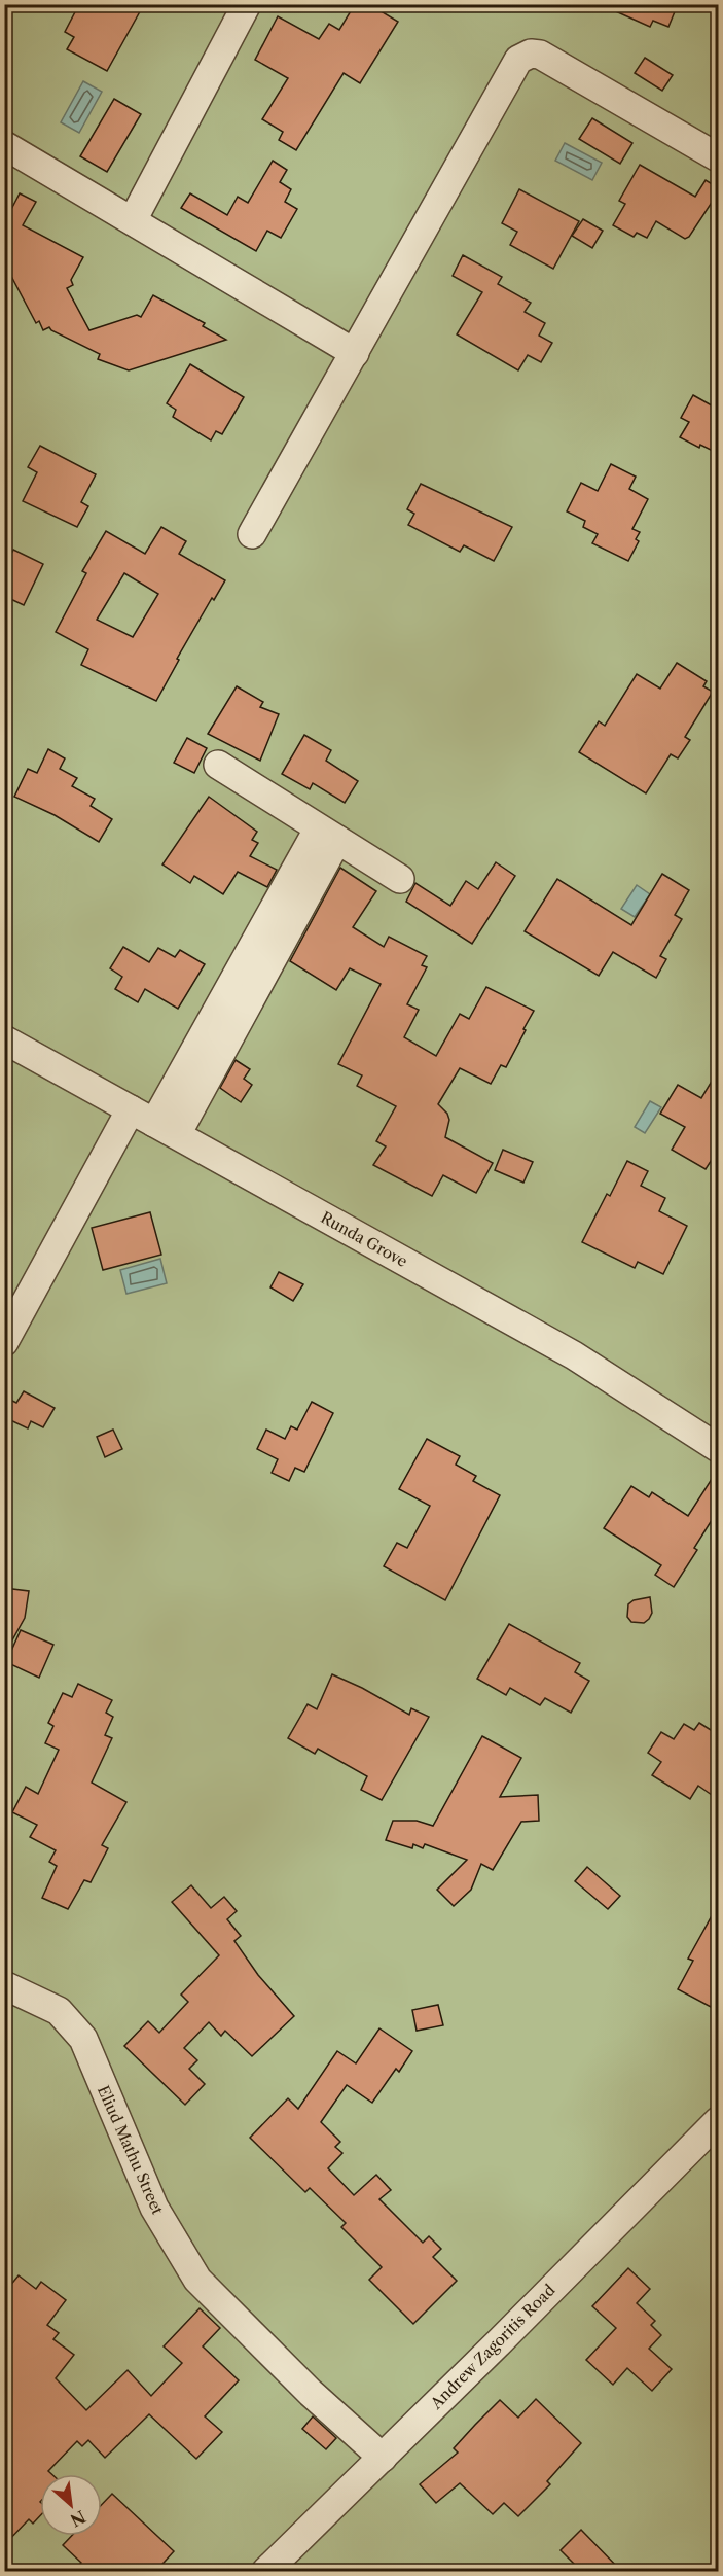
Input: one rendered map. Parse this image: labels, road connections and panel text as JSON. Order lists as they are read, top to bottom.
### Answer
{
  "streets": {
    "street": ["Runda Grove", "Eliud Mathu Street", "Andrew Zagoritis Road"]
  },
  "crossings": [
    ["Eliud Mathu Street", "Andrew Zagoritis Road"]
  ],
  "north": "bottom right"
}
